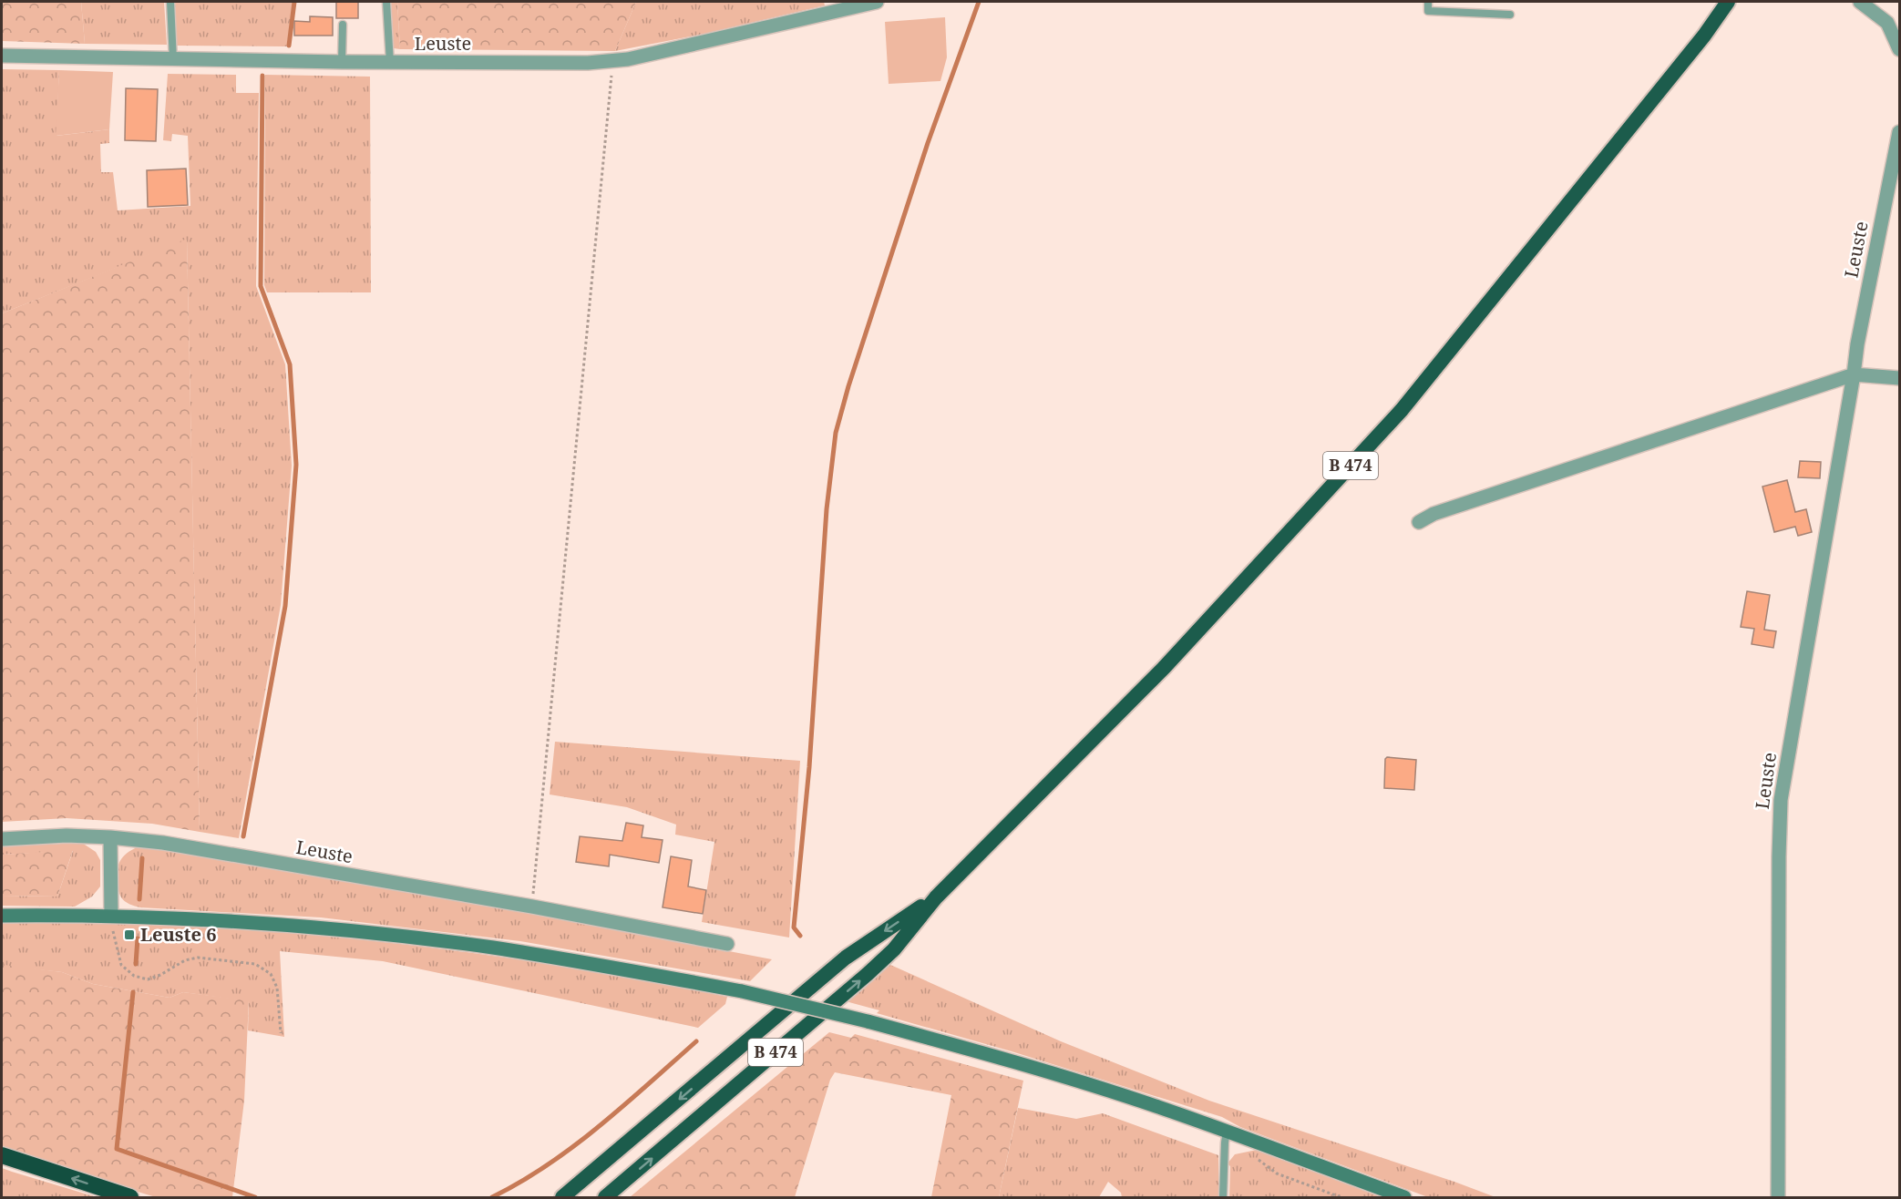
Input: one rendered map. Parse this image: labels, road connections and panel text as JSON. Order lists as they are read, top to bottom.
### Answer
{
  "streets": {
    "highway": ["B 474"],
    "street": ["Leuste"]
  },
  "places": {
    "transit": ["Leuste 6"]
  }
}
